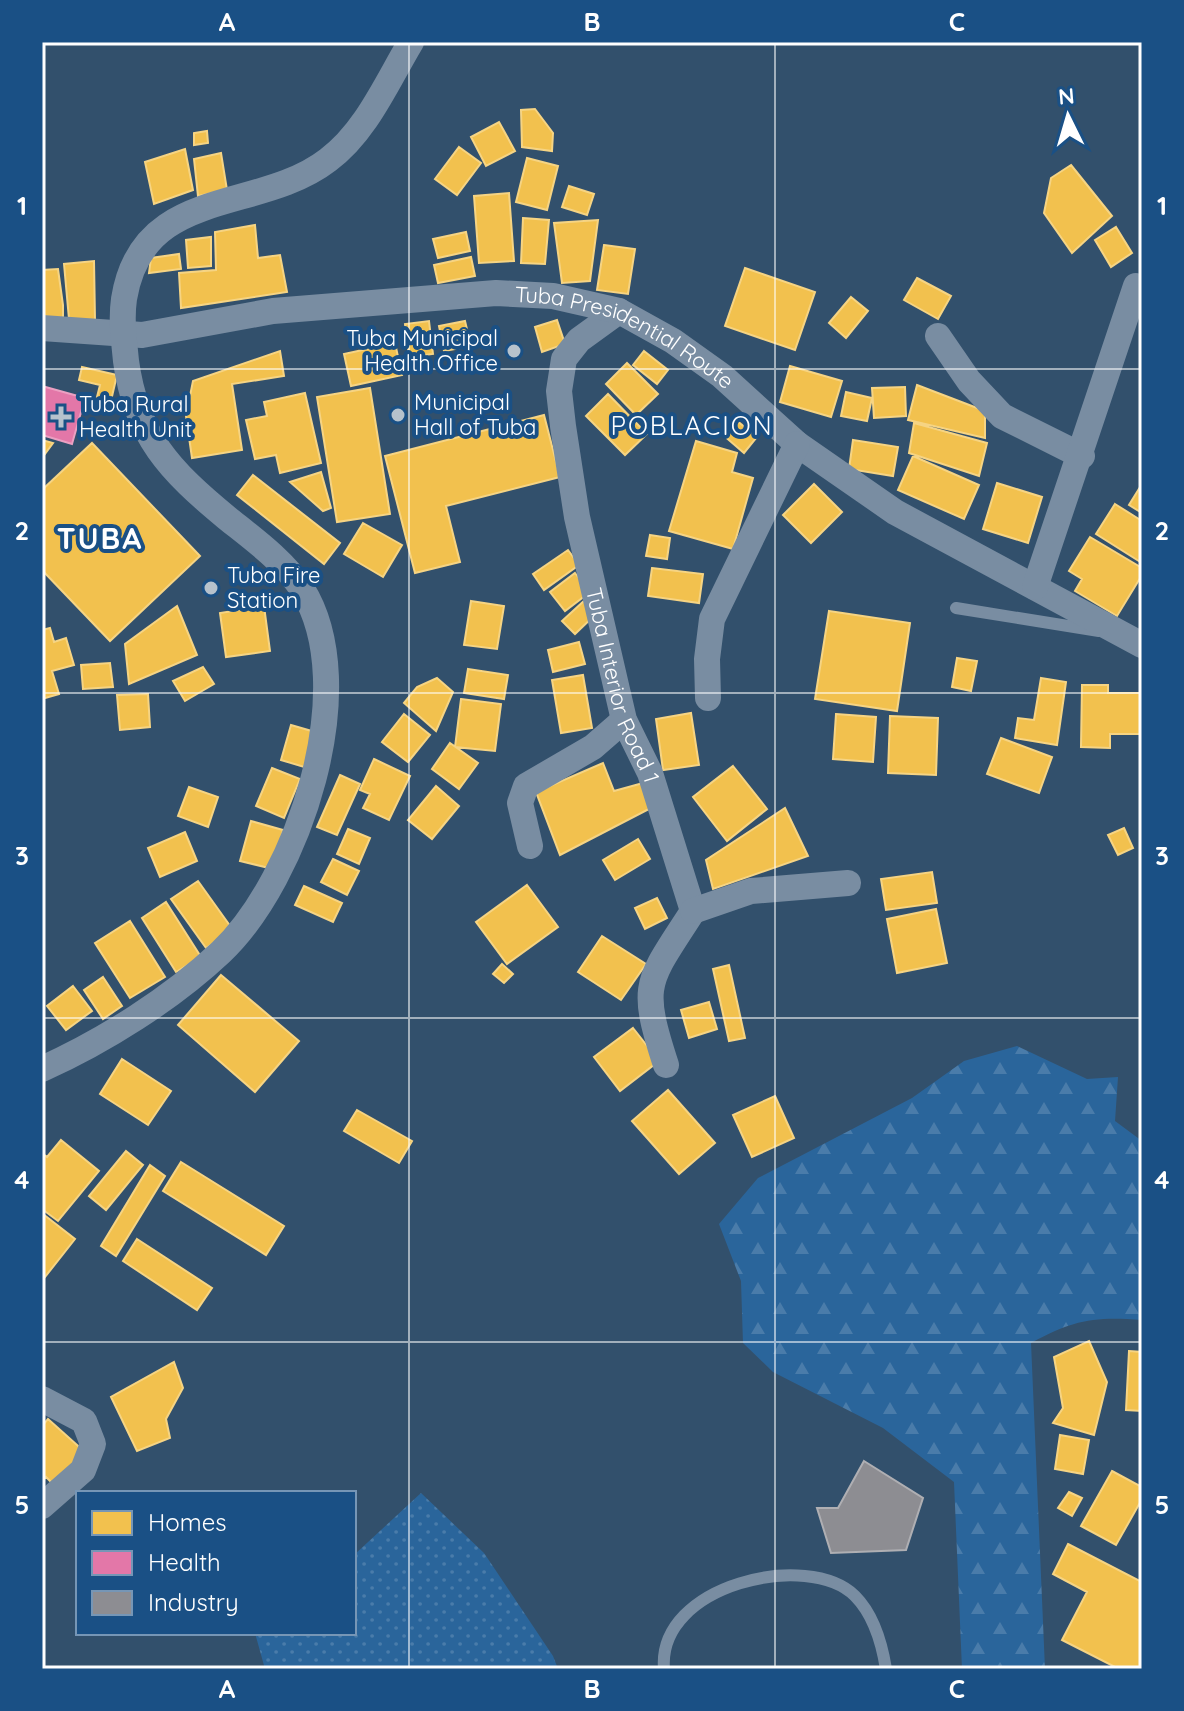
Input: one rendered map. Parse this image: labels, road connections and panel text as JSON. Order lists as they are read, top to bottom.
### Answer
{
  "streets": {
    "street": ["Tuba Presidential Route", "Tuba Interior Road 1"]
  },
  "crossings": [
    ["Tuba Presidential Route", "Tuba Interior Road 1"]
  ],
  "districts": ["POBLACION", "TUBA"],
  "places": {
    "other": ["Tuba Municipal Health Office", "Municipal Hall of Tuba", "Tuba Fire Station"],
    "health": ["Tuba Rural Health Unit"]
  },
  "legend": ["Homes", "Health", "Industry"],
  "north": "top",
  "grid": {
    "columns": ["A", "B", "C"],
    "rows": [
      "1",
      "2",
      "3",
      "4",
      "5"
    ]
  }
}
